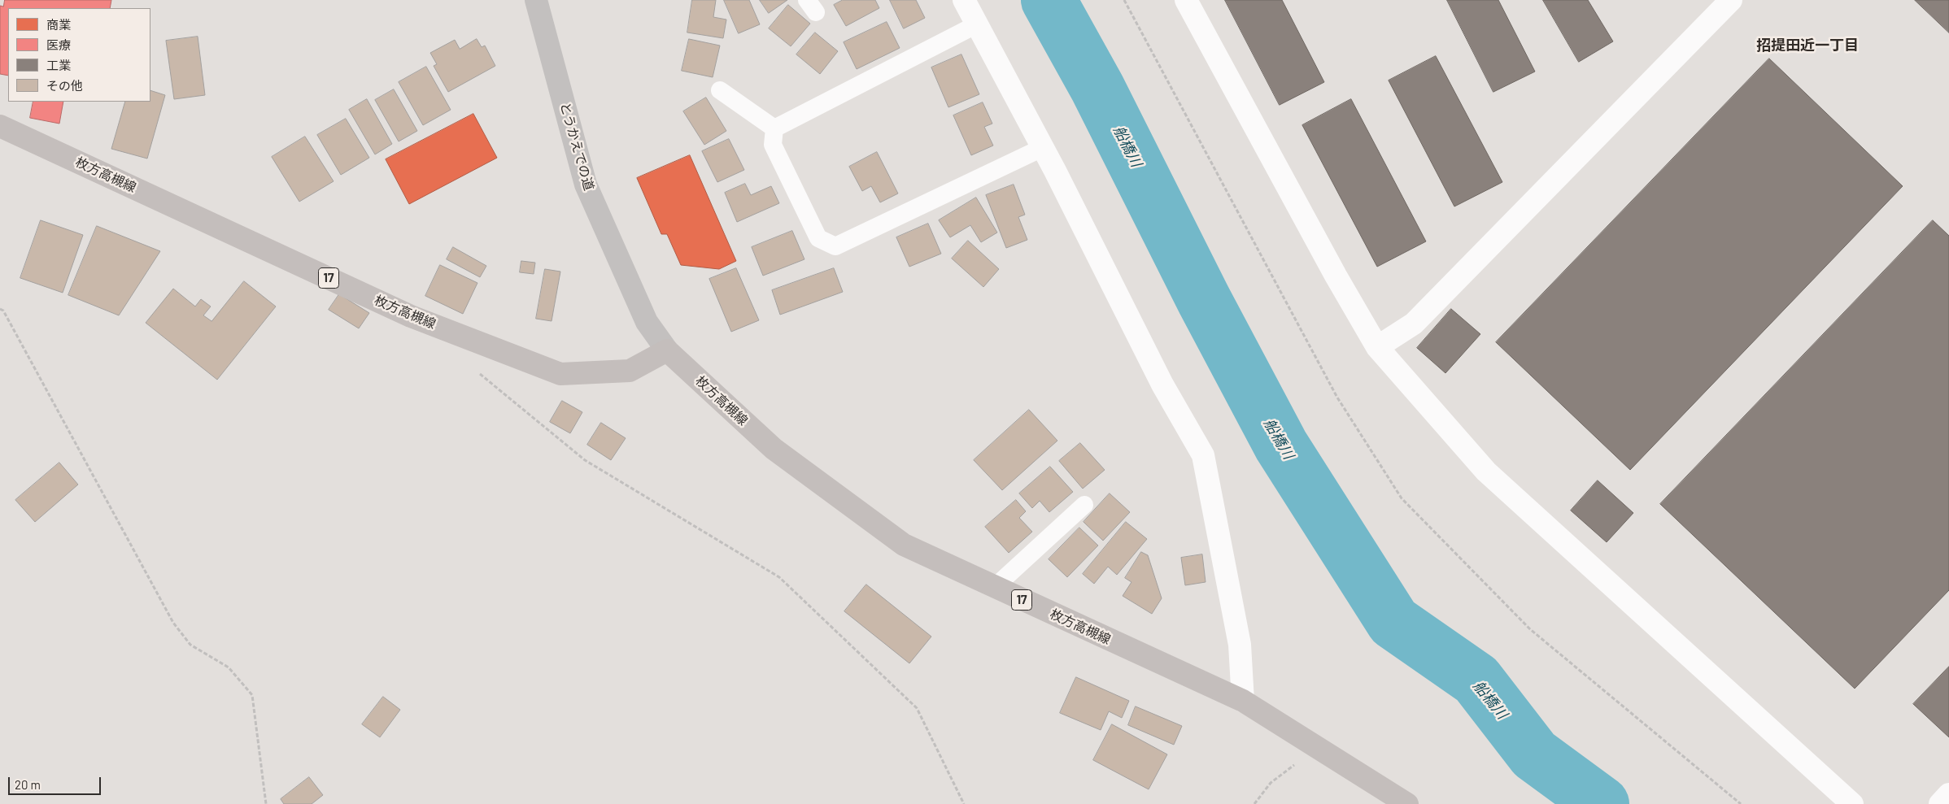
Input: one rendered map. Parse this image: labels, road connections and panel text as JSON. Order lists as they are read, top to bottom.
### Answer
{
  "streets": {
    "main road": ["枚方高槻線", "17"],
    "street": ["とうかえでの道"]
  },
  "crossings": [
    ["とうかえでの道", "枚方高槻線"]
  ],
  "districts": ["招提田近一丁目"],
  "water": ["船橋川"],
  "legend": [
    "商業",
    "医療",
    "工業",
    "その他"
  ],
  "scale_bar": "20 m"
}
